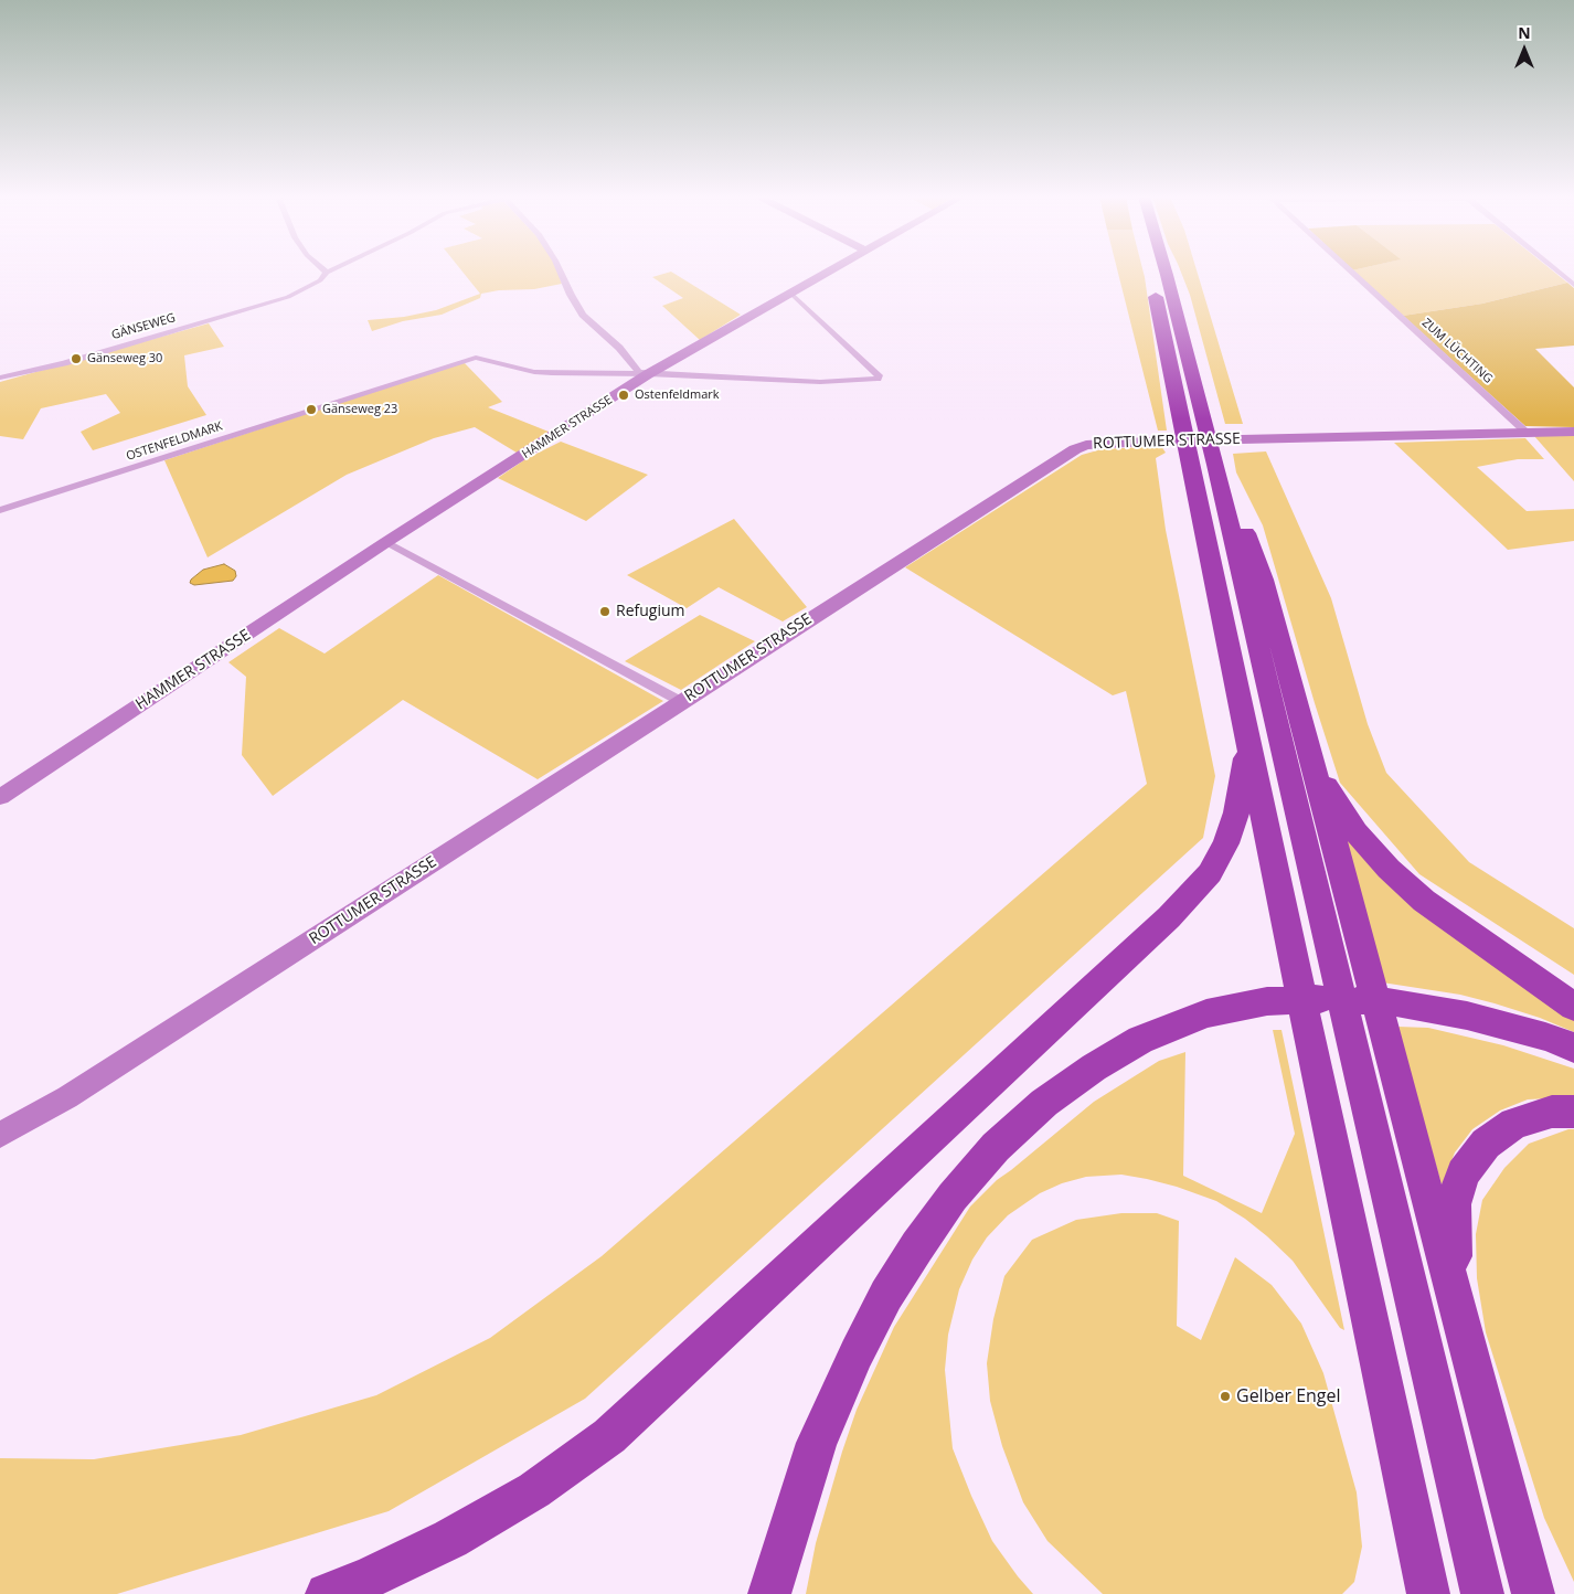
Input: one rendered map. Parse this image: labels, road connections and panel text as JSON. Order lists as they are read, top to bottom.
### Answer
{
  "streets": {
    "main road": ["HAMMER STRASSE", "ROTTUMER STRASSE"],
    "street": ["GÄNSEWEG", "ZUM LÜCHTING", "OSTENFELDMARK"]
  },
  "crossings": [
    ["GÄNSEWEG", "HAMMER STRASSE"],
    ["GÄNSEWEG", "OSTENFELDMARK"],
    ["ZUM LÜCHTING", "ROTTUMER STRASSE"],
    ["HAMMER STRASSE", "OSTENFELDMARK"]
  ],
  "places": [
    "Gänseweg 30",
    "Ostenfeldmark",
    "Gänseweg 23",
    "Refugium",
    "Gelber Engel"
  ],
  "north": "top"
}
